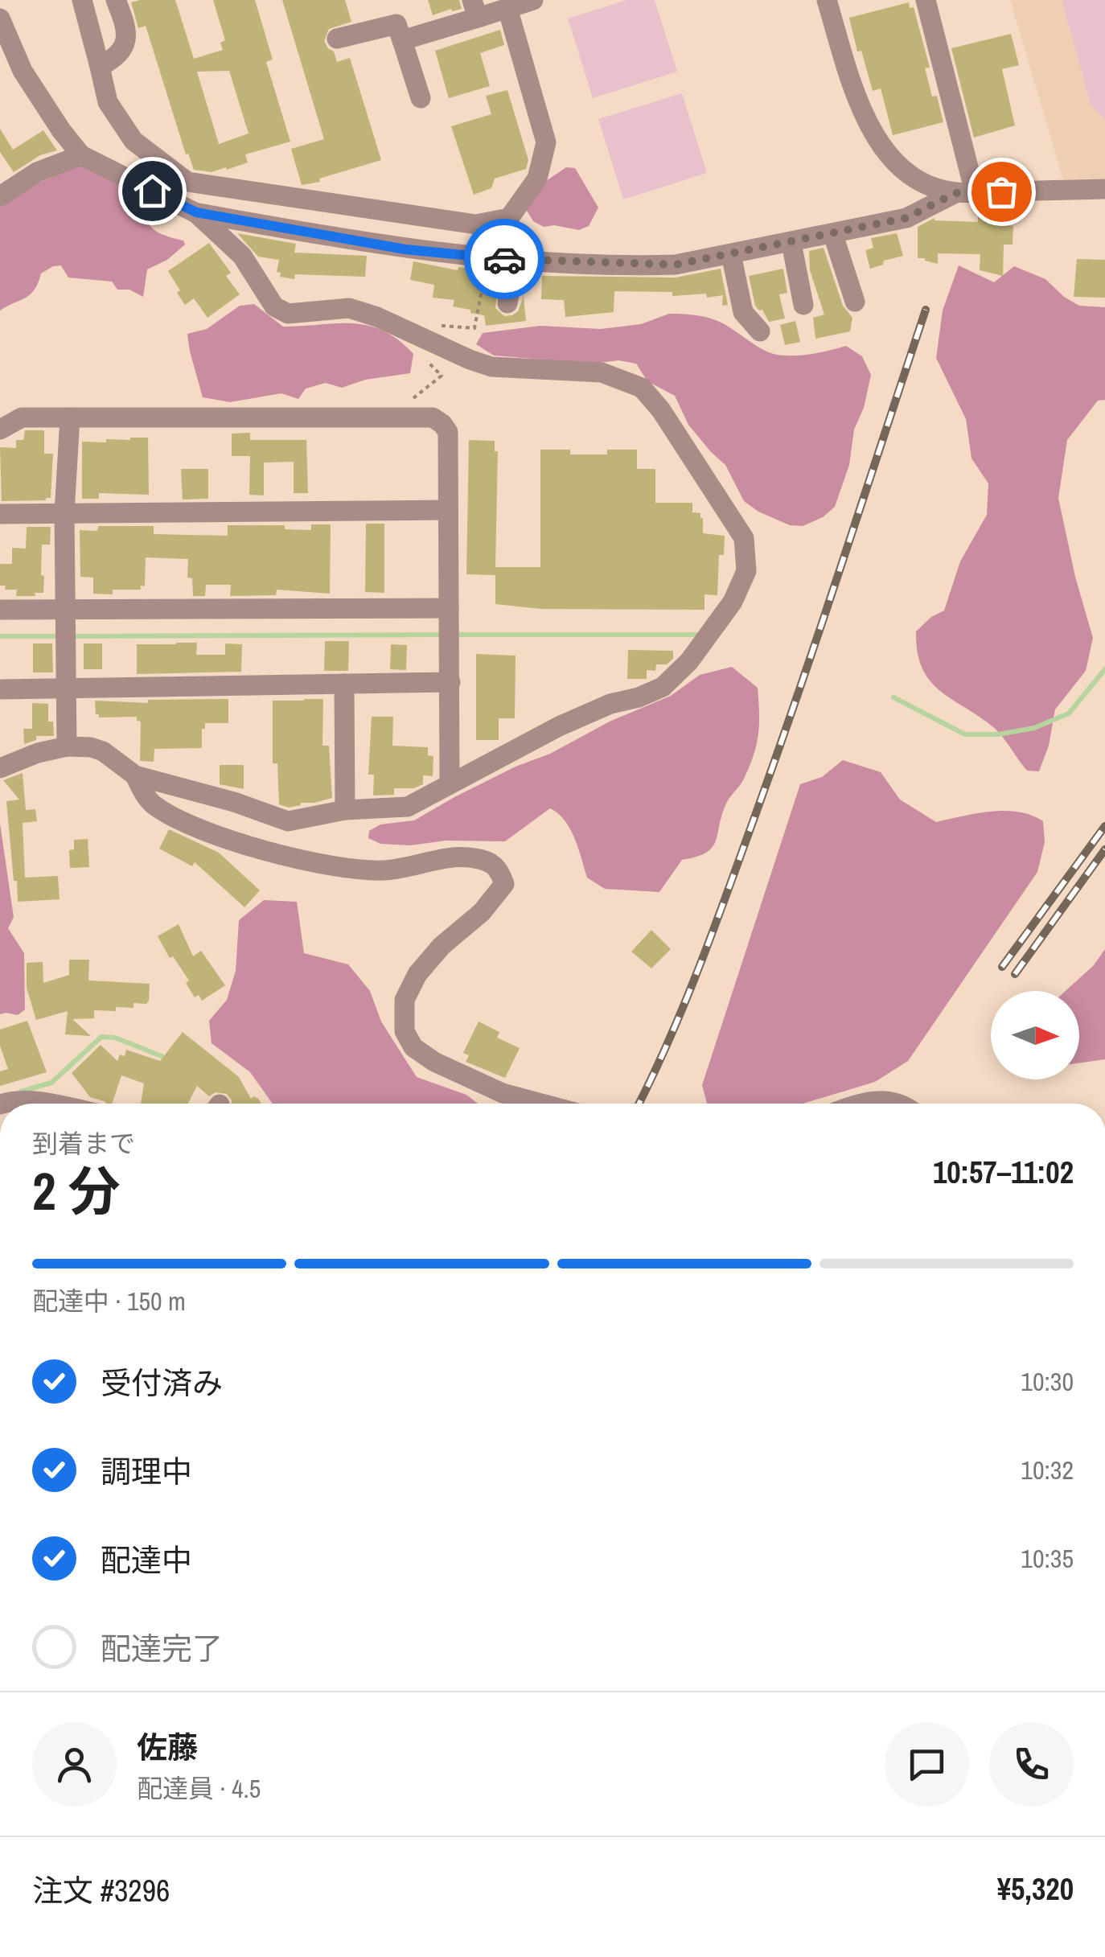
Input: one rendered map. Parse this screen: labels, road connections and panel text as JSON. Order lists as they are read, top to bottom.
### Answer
{
  "north": "right",
  "page": {
    "heading": ["2 分", "到着まで", "10:57–11:02"],
    "panel": [
      "佐藤",
      "配達員 · 4.5",
      "注文 #3296",
      "¥5,320"
    ],
    "bar": "配達中 · 150 m",
    "list": [
      ["受付済み", "10:30"],
      ["調理中", "10:32"],
      ["配達中", "10:35"],
      "配達完了"
    ]
  }
}
